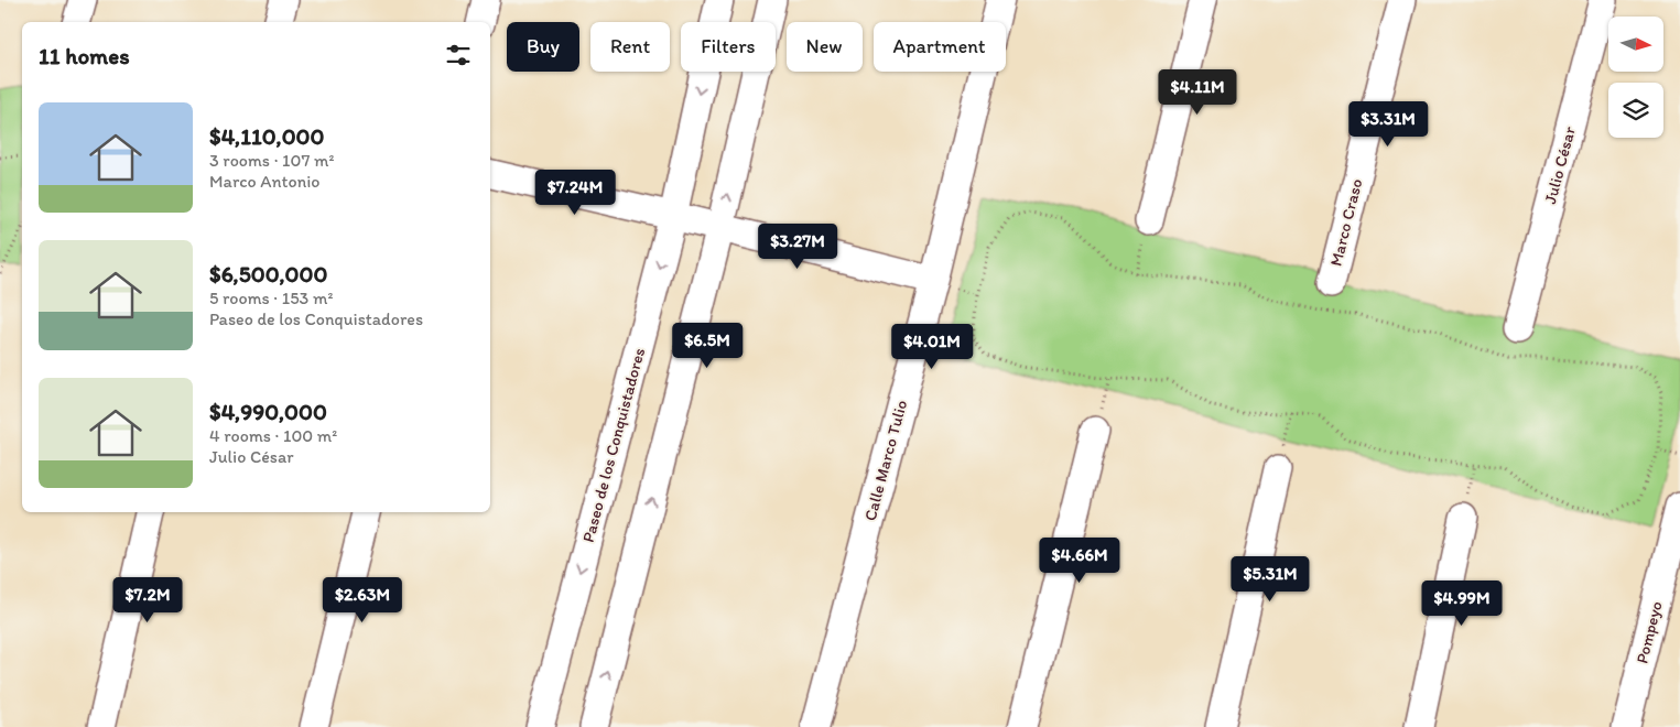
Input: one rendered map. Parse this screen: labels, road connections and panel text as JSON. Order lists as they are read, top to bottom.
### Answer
{
  "streets": {
    "street": [
      "Julio César",
      "Marco Craso",
      "Paseo de los Conquistadores",
      "Calle Marco Tulio",
      "Pompeyo"
    ]
  },
  "north": "right",
  "page": {
    "chip": [
      "Buy",
      "Rent",
      "Filters",
      "New",
      "Apartment"
    ],
    "heading": "11 homes",
    "price": [
      "$4.11M",
      "$3.31M",
      "$7.24M",
      "$3.27M",
      "$6.5M",
      "$4.01M",
      "$4.66M",
      "$5.31M",
      "$7.2M",
      "$2.63M",
      "$4.99M"
    ],
    "list": [
      {
        "name": "$4,110,000",
        "note": "3 rooms · 107 m² · Marco Antonio"
      },
      {
        "name": "$6,500,000",
        "note": "5 rooms · 153 m² · Paseo de los Conquistadores"
      },
      {
        "name": "$4,990,000",
        "note": "4 rooms · 100 m² · Julio César"
      }
    ]
  }
}
